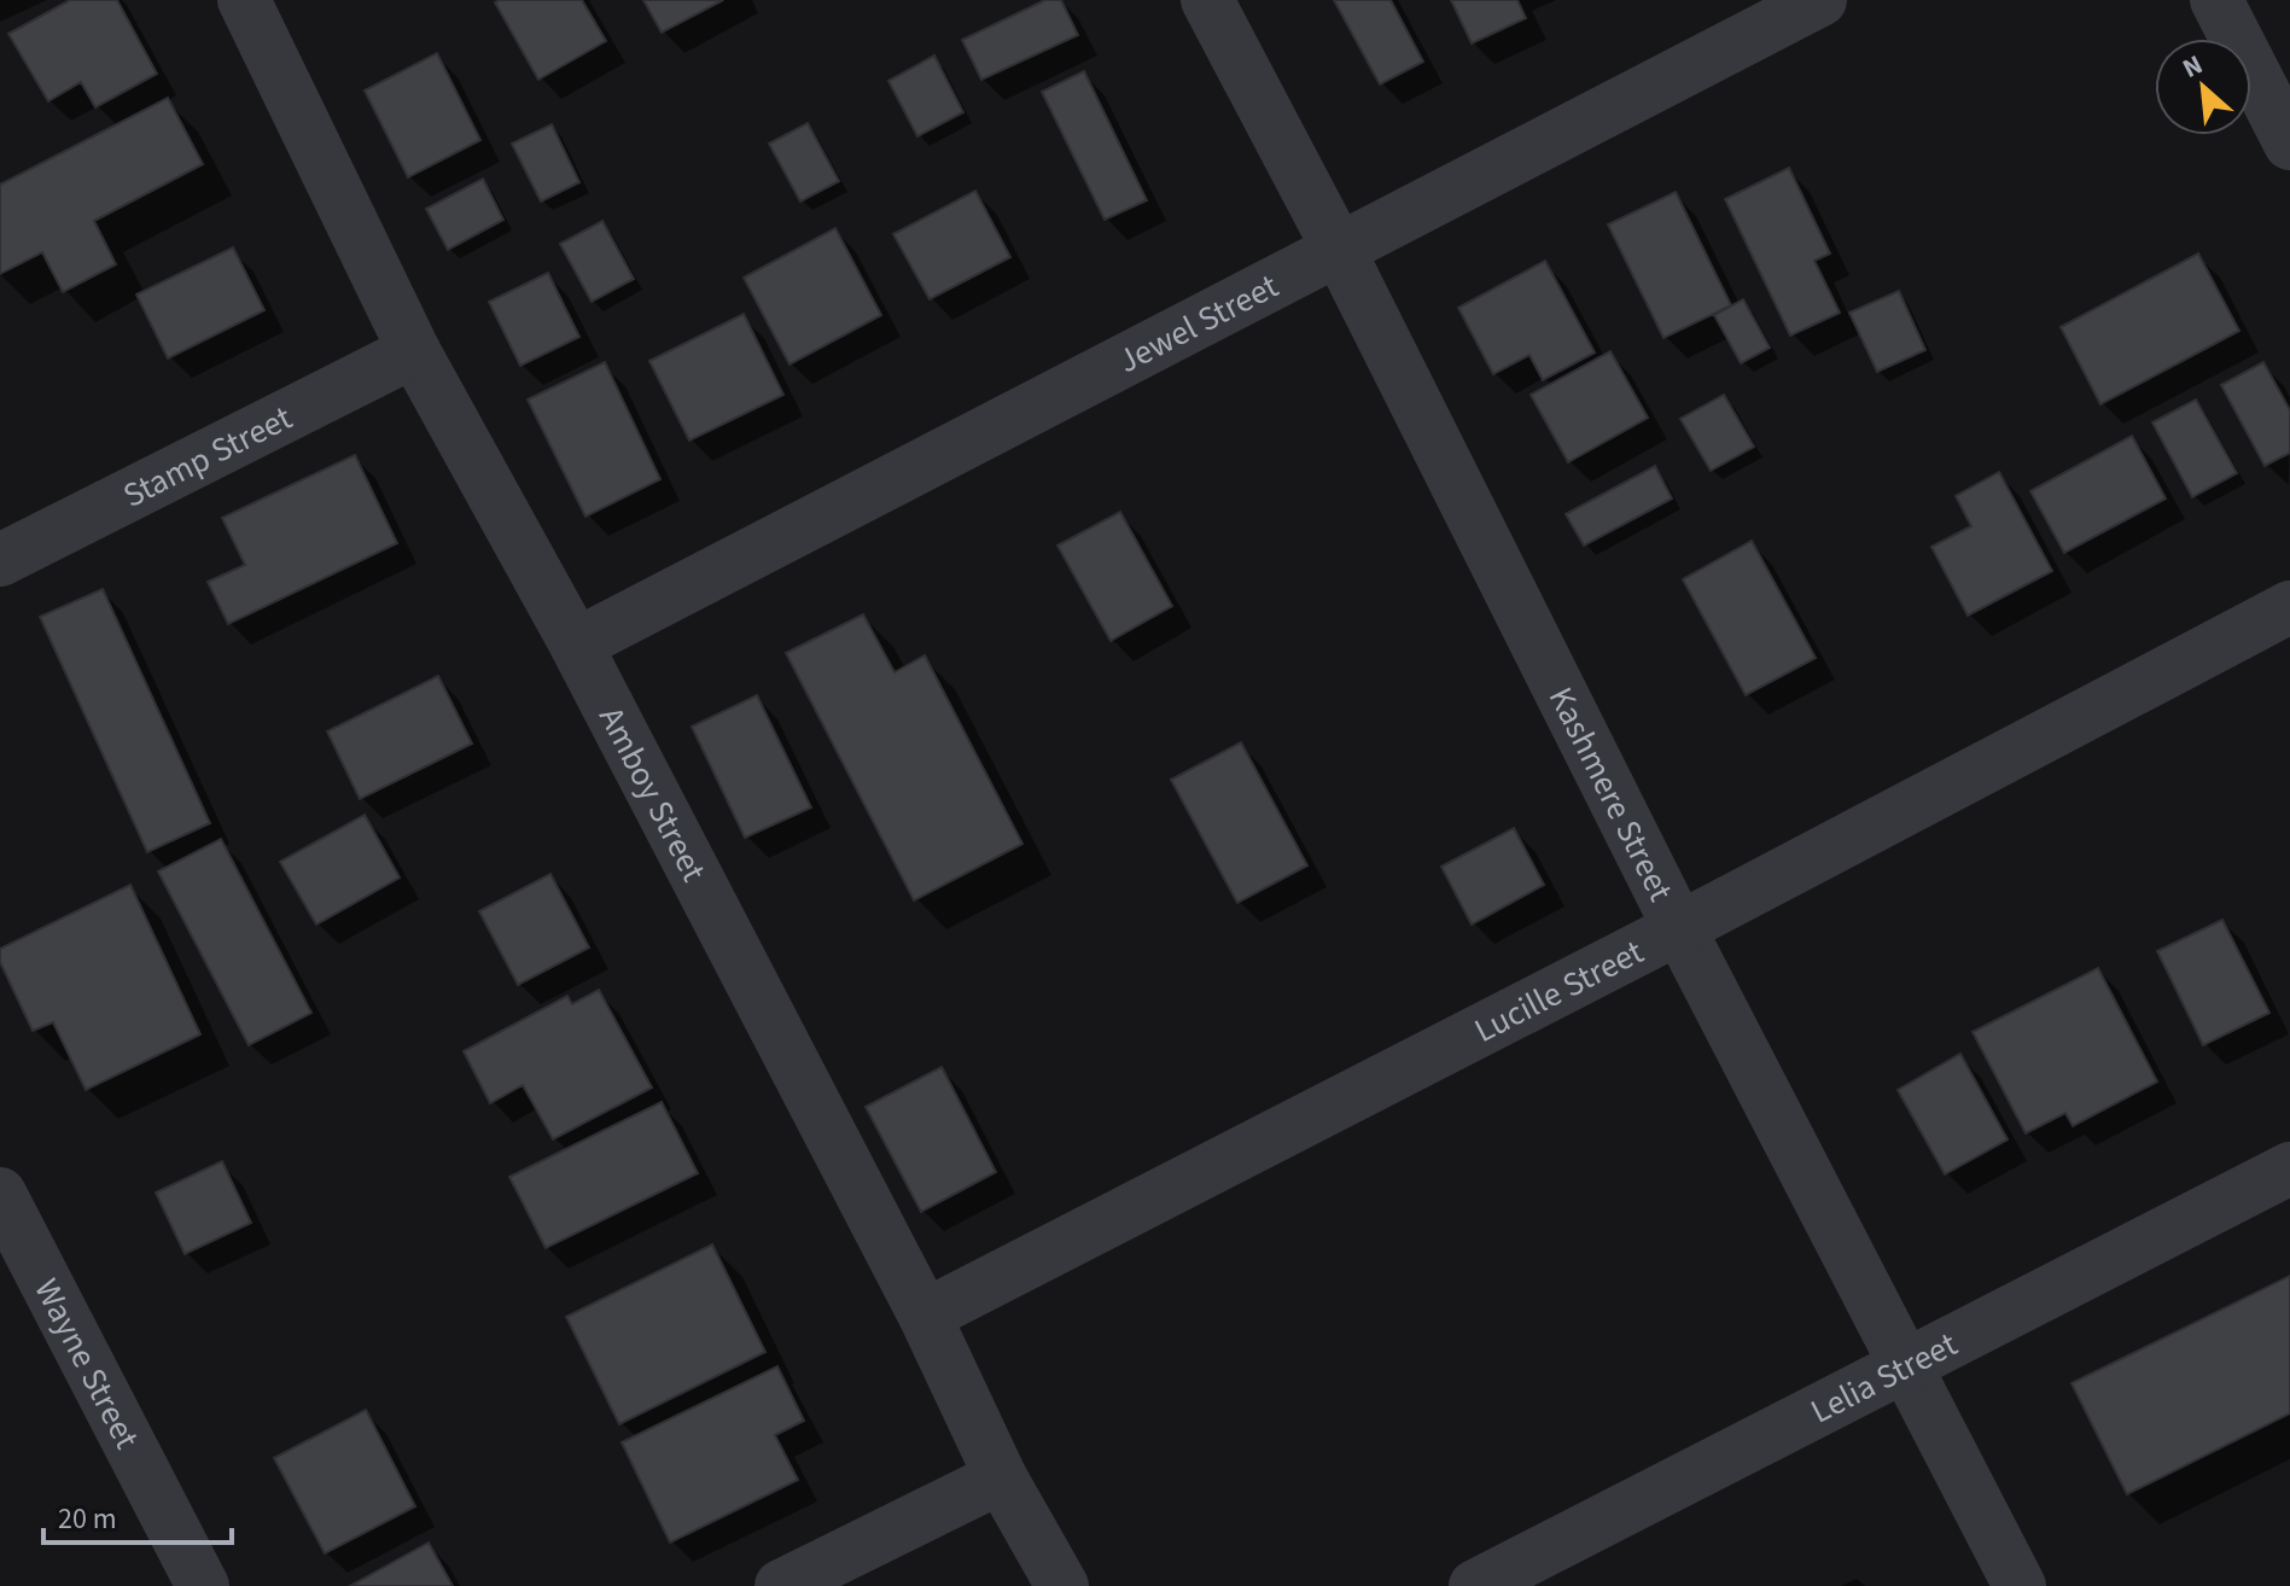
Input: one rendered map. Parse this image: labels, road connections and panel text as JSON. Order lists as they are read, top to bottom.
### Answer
{
  "streets": {
    "street": [
      "Jewel Street",
      "Stamp Street",
      "Amboy Street",
      "Kashmere Street",
      "Lucille Street",
      "Wayne Street",
      "Lelia Street"
    ]
  },
  "crossings": [
    ["Jewel Street", "Amboy Street"],
    ["Jewel Street", "Kashmere Street"],
    ["Stamp Street", "Amboy Street"],
    ["Amboy Street", "Lucille Street"],
    ["Kashmere Street", "Lucille Street"],
    ["Kashmere Street", "Lelia Street"]
  ],
  "scale_bar": "20 m",
  "north": "top left"
}
